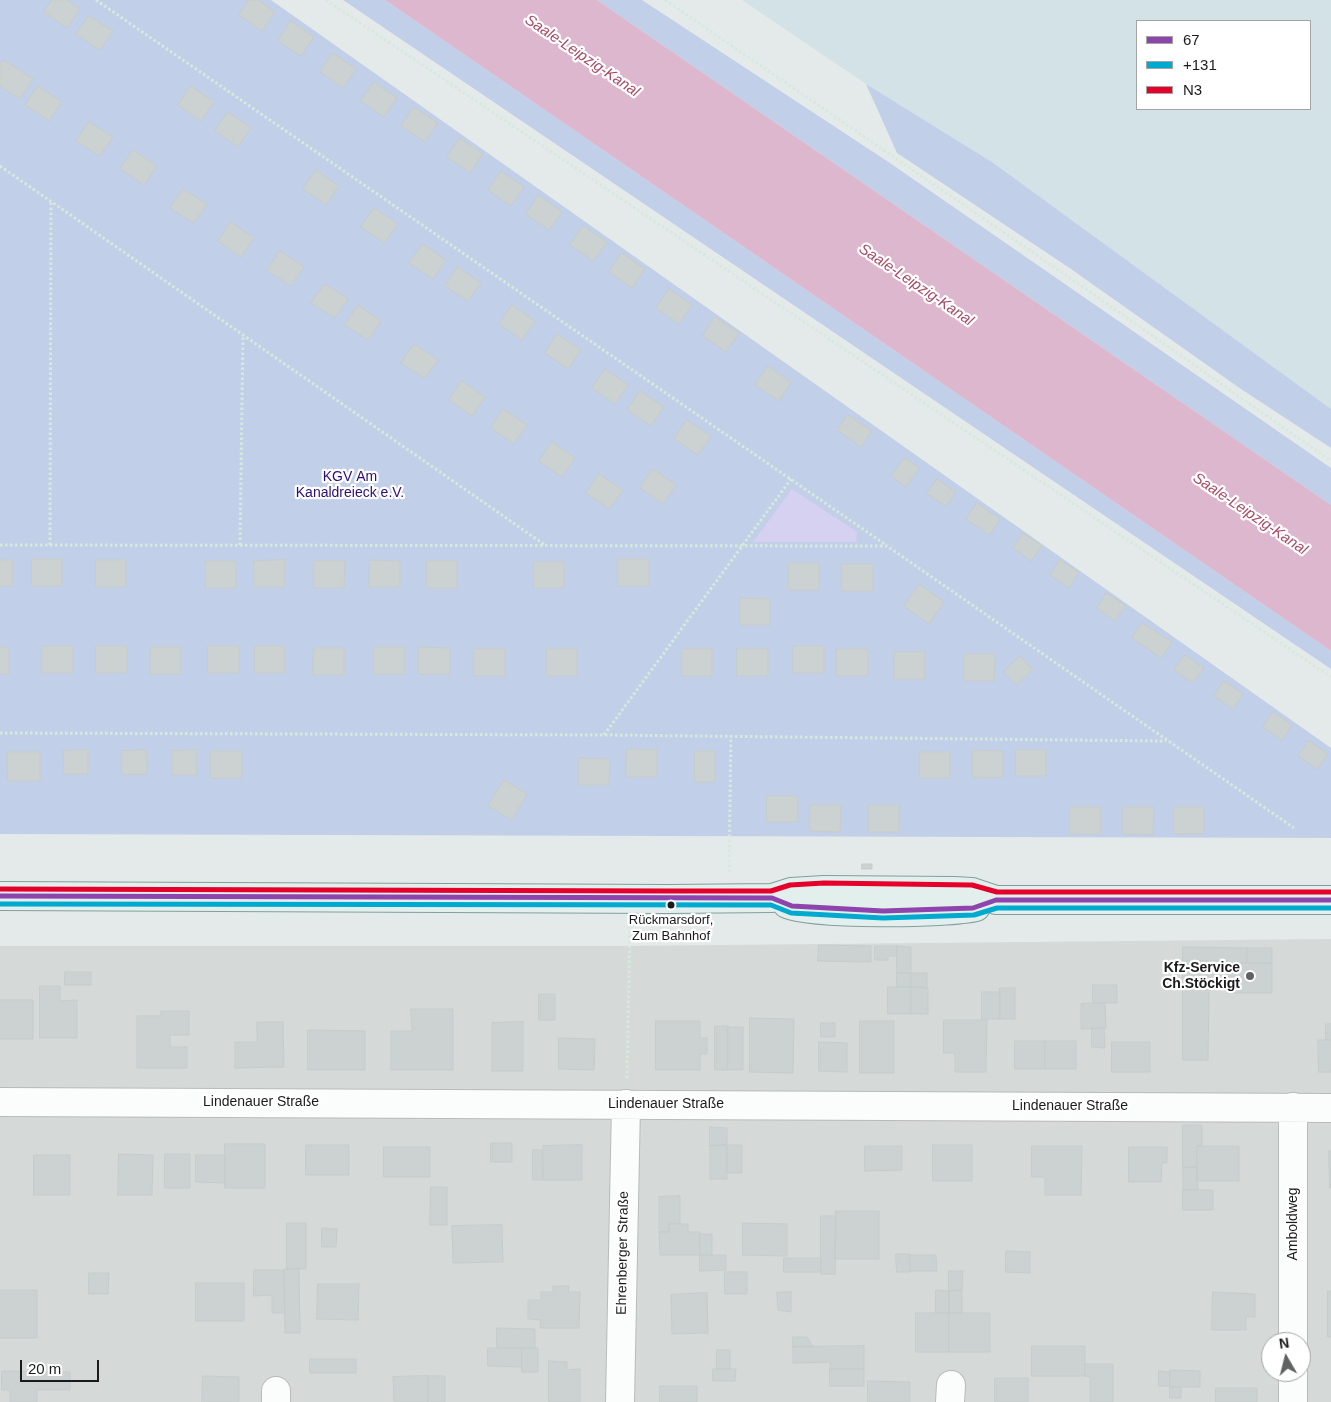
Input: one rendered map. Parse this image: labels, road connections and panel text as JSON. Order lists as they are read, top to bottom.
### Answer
{
  "streets": {
    "street": ["Lindenauer Straße", "Amboldweg", "Ehrenberger Straße"]
  },
  "crossings": [
    ["Lindenauer Straße", "Amboldweg"],
    ["Lindenauer Straße", "Ehrenberger Straße"]
  ],
  "water": ["Saale-Leipzig-Kanal"],
  "parks": ["KGV Am Kanaldreieck e.V."],
  "places": ["Rückmarsdorf, Zum Bahnhof", "Kfz-Service Ch.Stöckigt"],
  "lines": ["transit line N3", "transit line 67", "transit line +131"],
  "legend": ["67", "+131", "N3"],
  "scale_bar": "20 m",
  "north": "top"
}
